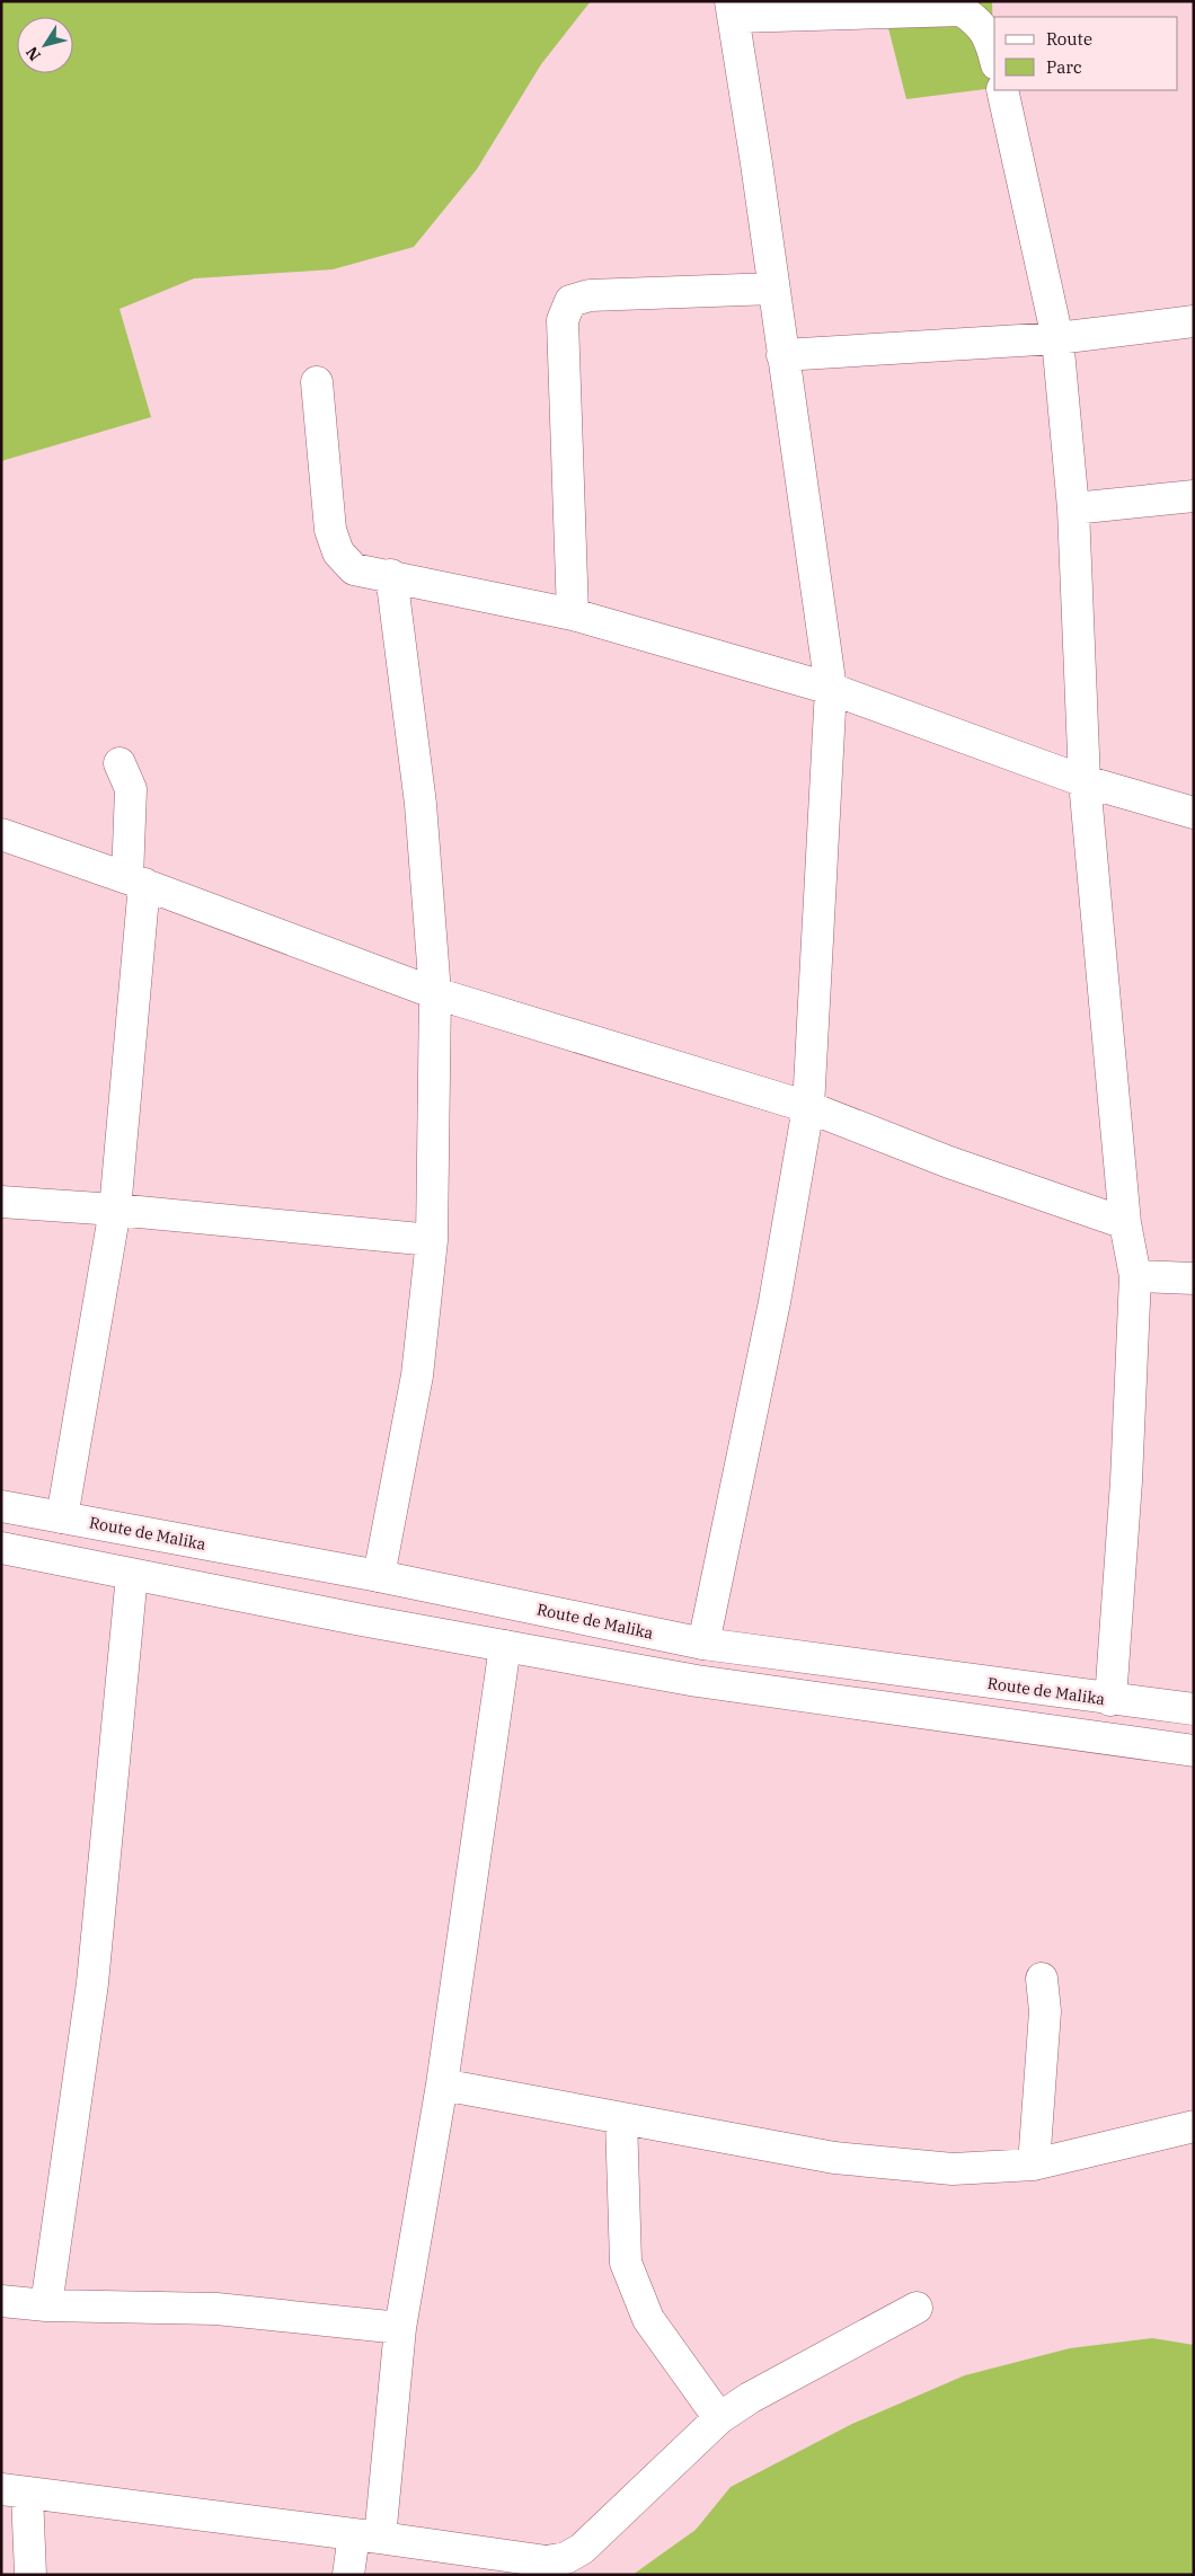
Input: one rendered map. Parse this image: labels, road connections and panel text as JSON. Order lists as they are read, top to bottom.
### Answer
{
  "streets": {
    "street": ["Route de Malika"]
  },
  "legend": ["Route", "Parc"],
  "north": "bottom left"
}
